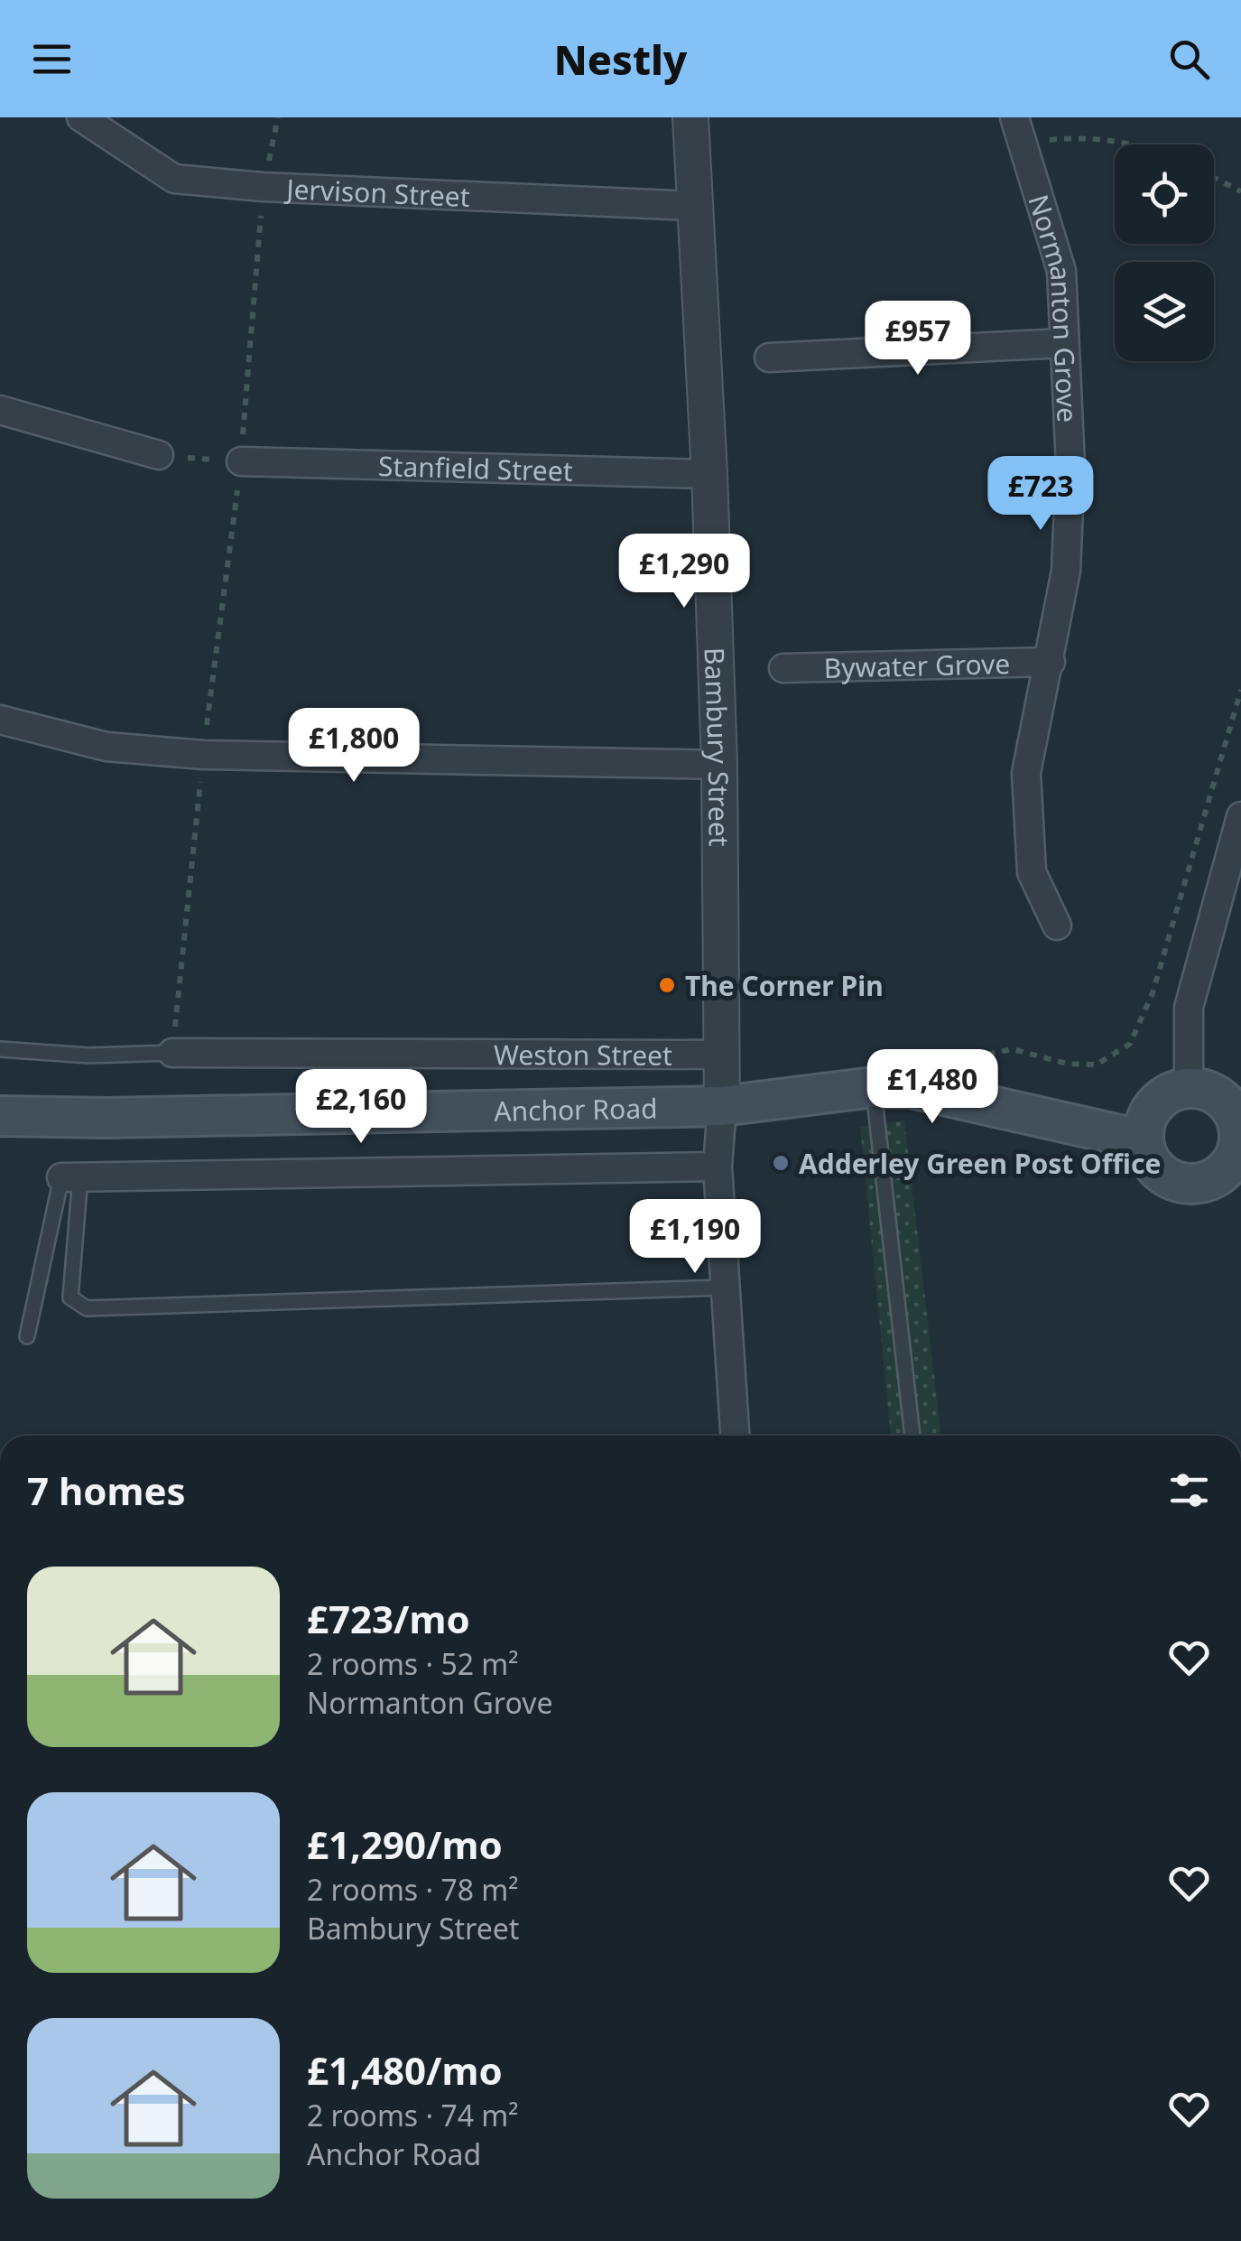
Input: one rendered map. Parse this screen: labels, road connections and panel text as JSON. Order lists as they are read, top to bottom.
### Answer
{
  "streets": {
    "main road": ["Anchor Road"],
    "street": [
      "Jervison Street",
      "Normanton Grove",
      "Stanfield Street",
      "Bywater Grove",
      "Bambury Street",
      "Weston Street"
    ]
  },
  "crossings": [
    ["Jervison Street", "Bambury Street"],
    ["Normanton Grove", "Bywater Grove"],
    ["Stanfield Street", "Bambury Street"],
    ["Bambury Street", "Weston Street"],
    ["Bambury Street", "Anchor Road"]
  ],
  "places": ["The Corner Pin", "Adderley Green Post Office"],
  "page": {
    "header": "Nestly",
    "price": [
      "£957",
      "£723",
      "£1,290",
      "£1,800",
      "£1,480",
      "£2,160",
      "£1,190"
    ],
    "heading": "7 homes",
    "list": [
      {
        "name": "£723/mo",
        "note": "2 rooms · 52 m² · Normanton Grove"
      },
      {
        "name": "£1,290/mo",
        "note": "2 rooms · 78 m² · Bambury Street"
      },
      {
        "name": "£1,480/mo",
        "note": "2 rooms · 74 m² · Anchor Road"
      }
    ]
  }
}
